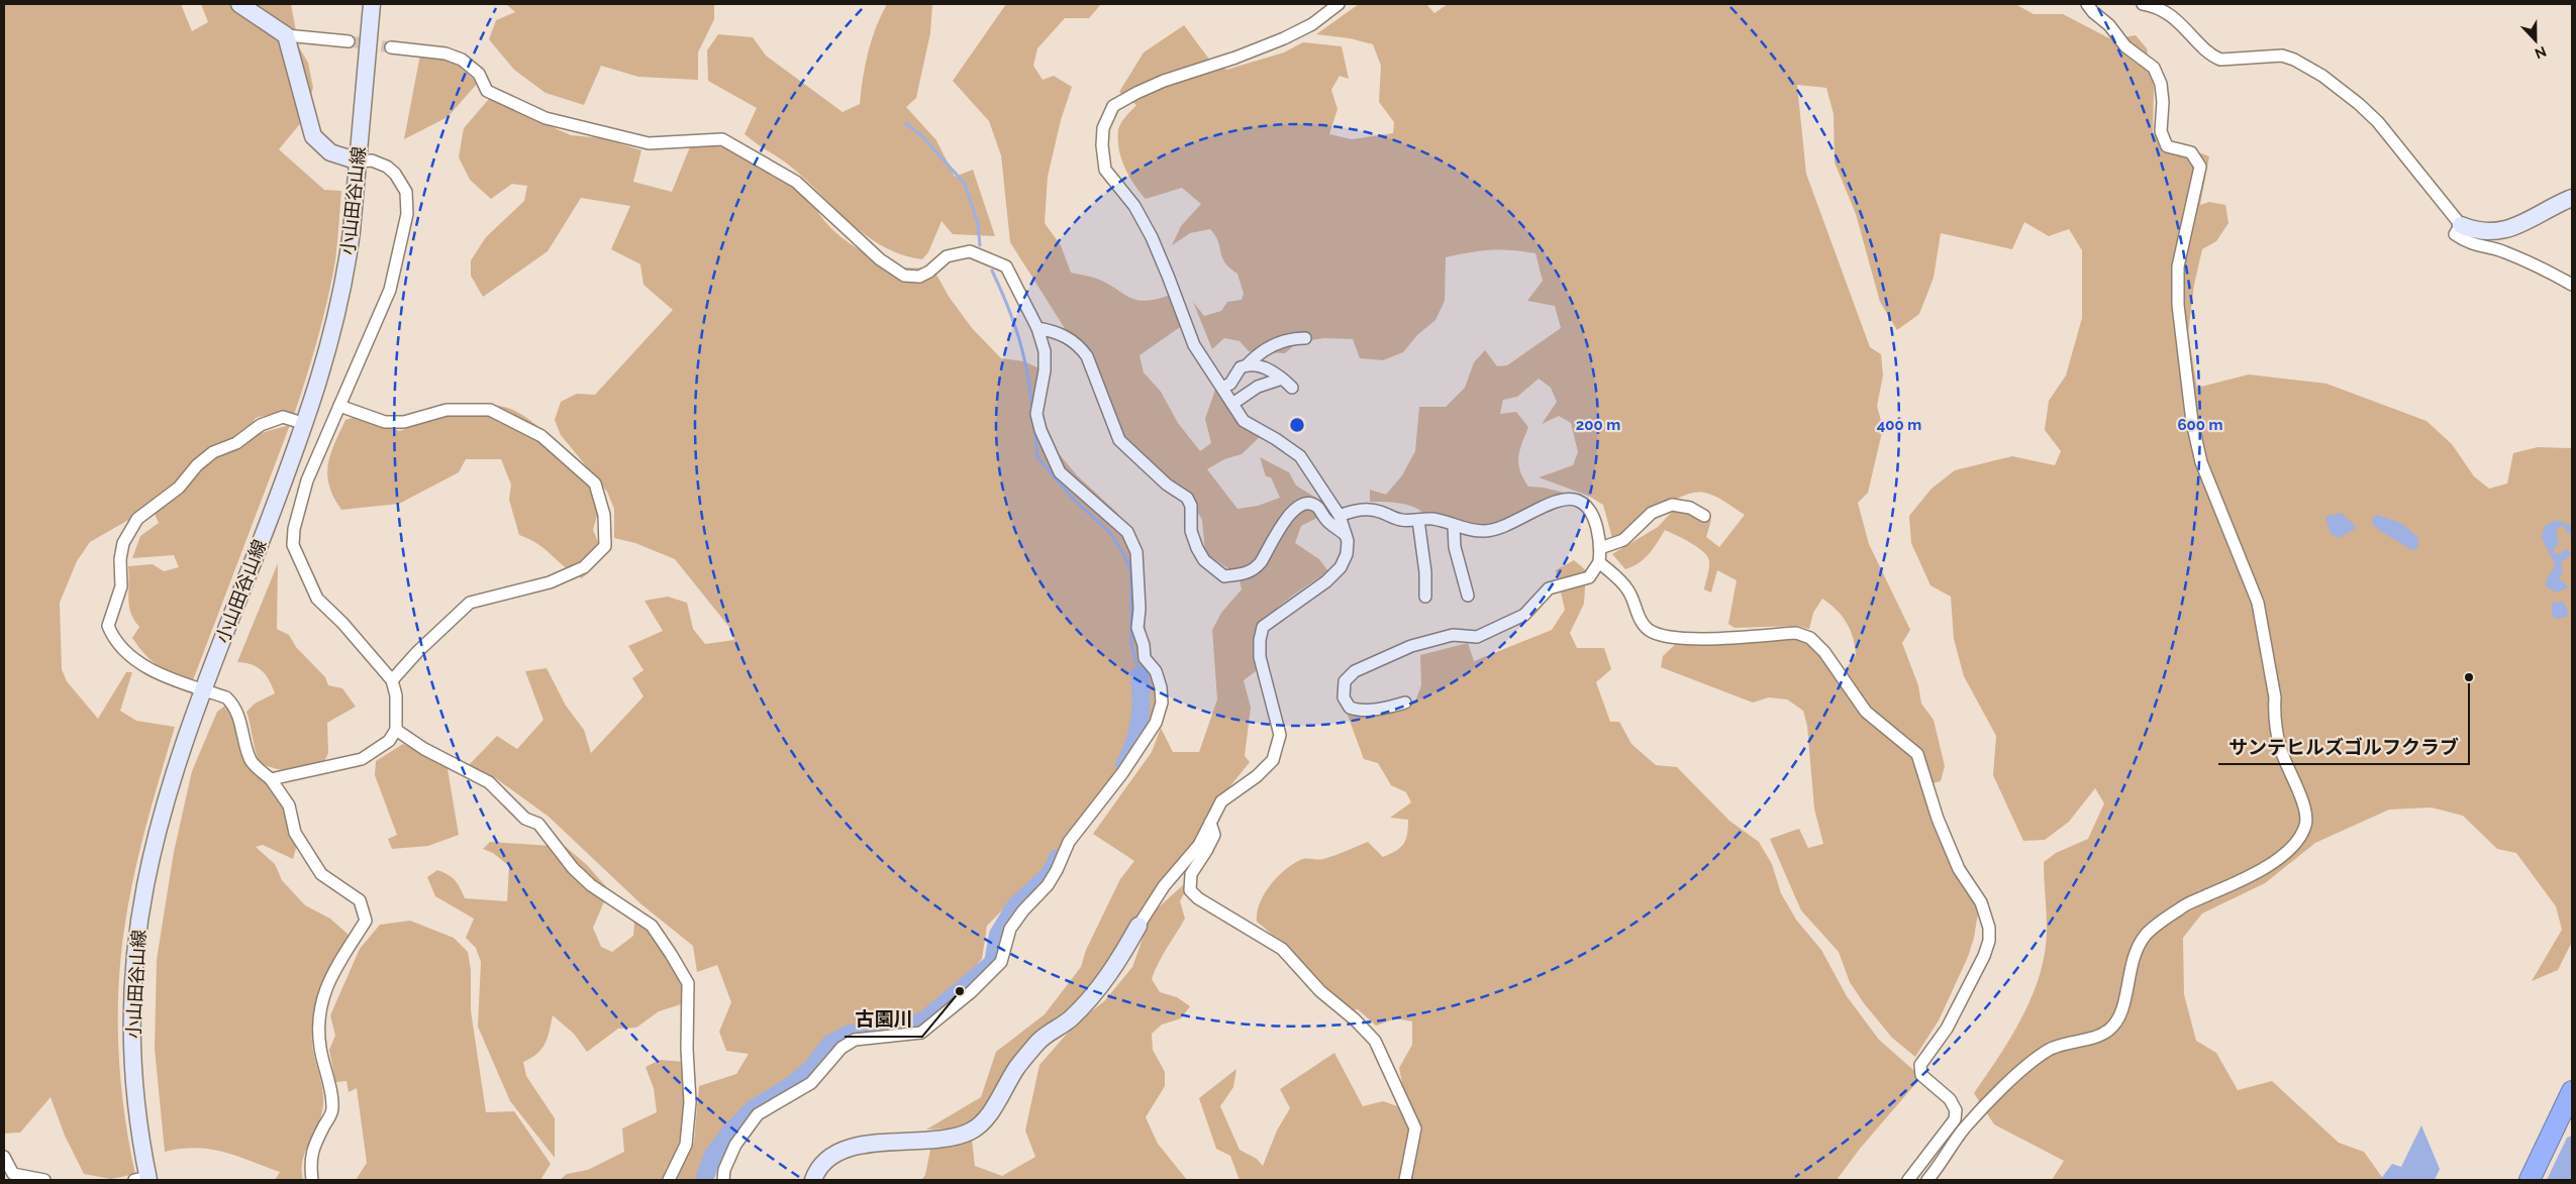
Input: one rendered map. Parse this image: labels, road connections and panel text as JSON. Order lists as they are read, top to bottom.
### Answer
{
  "streets": {
    "main road": ["小山田谷山線"]
  },
  "places": ["サンテヒルズゴルフクラブ", "古園川"],
  "north": "bottom",
  "rings": ["200 m", "400 m", "600 m"]
}
